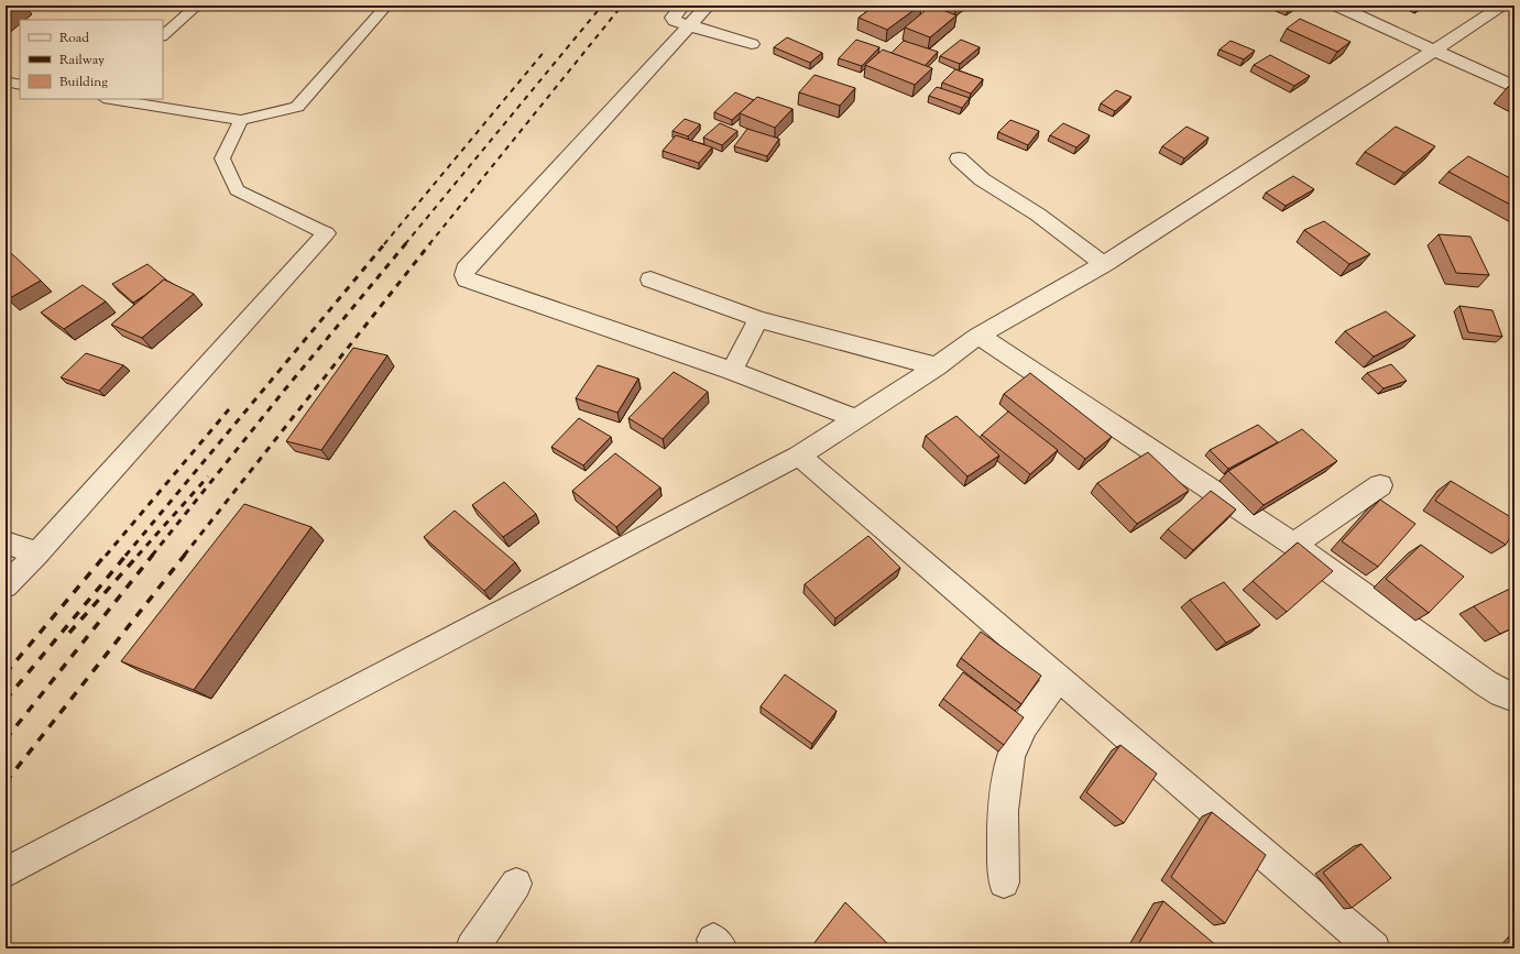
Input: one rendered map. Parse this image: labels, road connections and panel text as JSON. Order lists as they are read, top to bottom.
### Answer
{
  "legend": ["Road", "Railway", "Building"]
}
